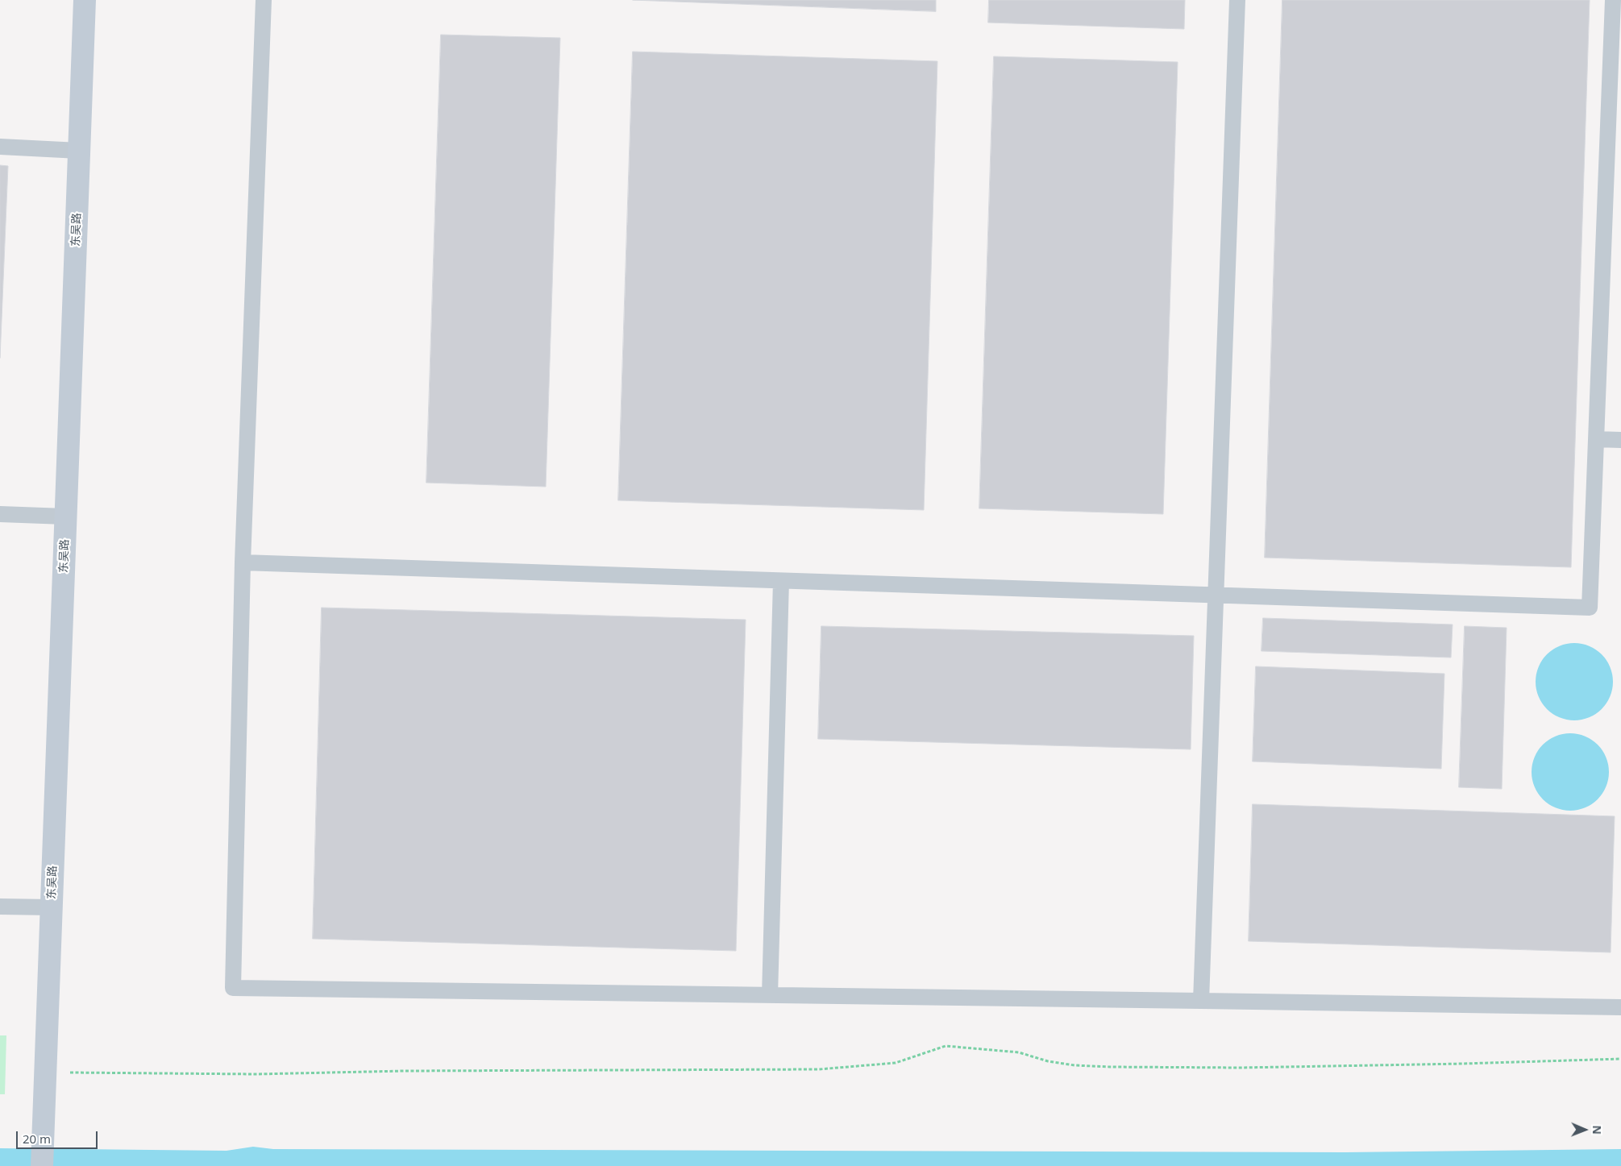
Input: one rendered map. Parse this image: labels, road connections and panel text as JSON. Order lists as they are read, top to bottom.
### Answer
{
  "streets": {
    "street": ["东吴路"]
  },
  "scale_bar": "20 m",
  "north": "right"
}
